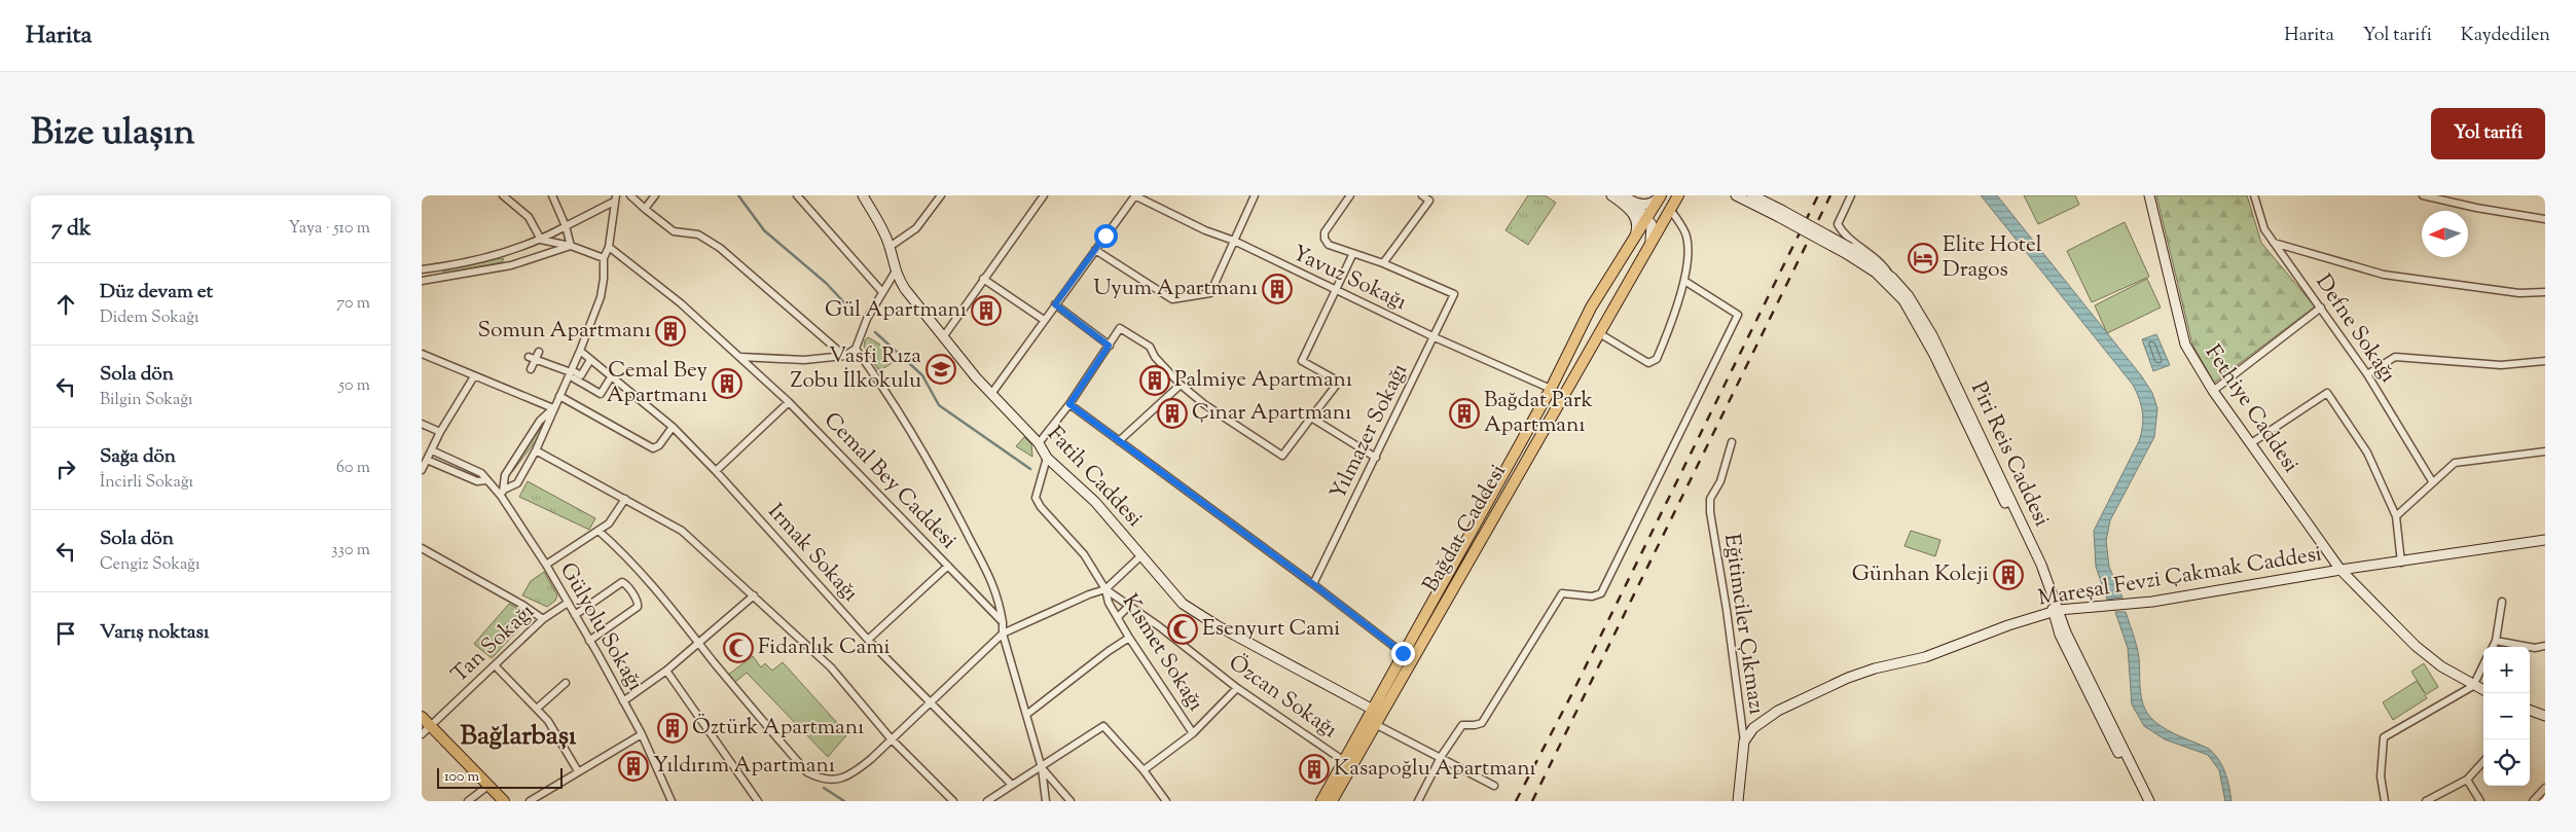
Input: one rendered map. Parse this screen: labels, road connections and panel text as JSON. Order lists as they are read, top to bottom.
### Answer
{
  "streets": {
    "main road": [
      "Fethiye Caddesi",
      "Piri Reis Caddesi",
      "Fatih Caddesi",
      "Bağdat Caddesi",
      "Mareşal Fevzi Çakmak Caddesi"
    ],
    "street": [
      "Yavuz Sokağı",
      "Defne Sokağı",
      "Yılmazer Sokağı",
      "Cemal Bey Caddesi",
      "Irmak Sokağı",
      "Eğitimciler Çıkmazı",
      "Gülyolu Sokağı",
      "Tan Sokağı",
      "Kısmet Sokağı",
      "Özcan Sokağı"
    ]
  },
  "crossings": [
    ["Yavuz Sokağı", "Yılmazer Sokağı"],
    ["Yavuz Sokağı", "Bağdat Caddesi"],
    ["Fethiye Caddesi", "Mareşal Fevzi Çakmak Caddesi"],
    ["Piri Reis Caddesi", "Mareşal Fevzi Çakmak Caddesi"],
    ["Fatih Caddesi", "Bağdat Caddesi"],
    ["Fatih Caddesi", "Özcan Sokağı"],
    ["Bağdat Caddesi", "Özcan Sokağı"],
    ["Mareşal Fevzi Çakmak Caddesi", "Eğitimciler Çıkmazı"],
    ["Gülyolu Sokağı", "Tan Sokağı"],
    ["Kısmet Sokağı", "Özcan Sokağı"]
  ],
  "districts": ["Bağlarbaşı"],
  "places": {
    "hotel": ["Elite Hotel Dragos"],
    "building": [
      "Uyum Apartmanı",
      "Gül Apartmanı",
      "Somun Apartmanı",
      "Palmiye Apartmanı",
      "Cemal Bey Apartmanı",
      "Çınar Apartmanı",
      "Bağdat Park Apartmanı",
      "Günhan Koleji",
      "Öztürk Apartmanı",
      "Yıldırım Apartmanı",
      "Kasapoğlu Apartmanı"
    ],
    "school or university": ["Vasfi Rıza Zobu İlkokulu"],
    "mosque": ["Esenyurt Cami", "Fidanlık Cami"]
  },
  "scale_bar": "100 m",
  "north": "left",
  "page": {
    "header": "Harita",
    "nav": ["Harita", "Yol tarifi", "Kaydedilen"],
    "title": "Bize ulaşın",
    "buttons": "Yol tarifi",
    "heading": ["7 dk", "Yaya · 510 m"],
    "list": [
      ["Düz devam et", "Didem Sokağı", "70 m"],
      ["Sola dön", "Bilgin Sokağı", "50 m"],
      ["Sağa dön", "İncirli Sokağı", "60 m"],
      ["Sola dön", "Cengiz Sokağı", "330 m"],
      "Varış noktası"
    ],
    "map_buttons": ["+", "−"],
    "scale": "100 m"
  }
}
